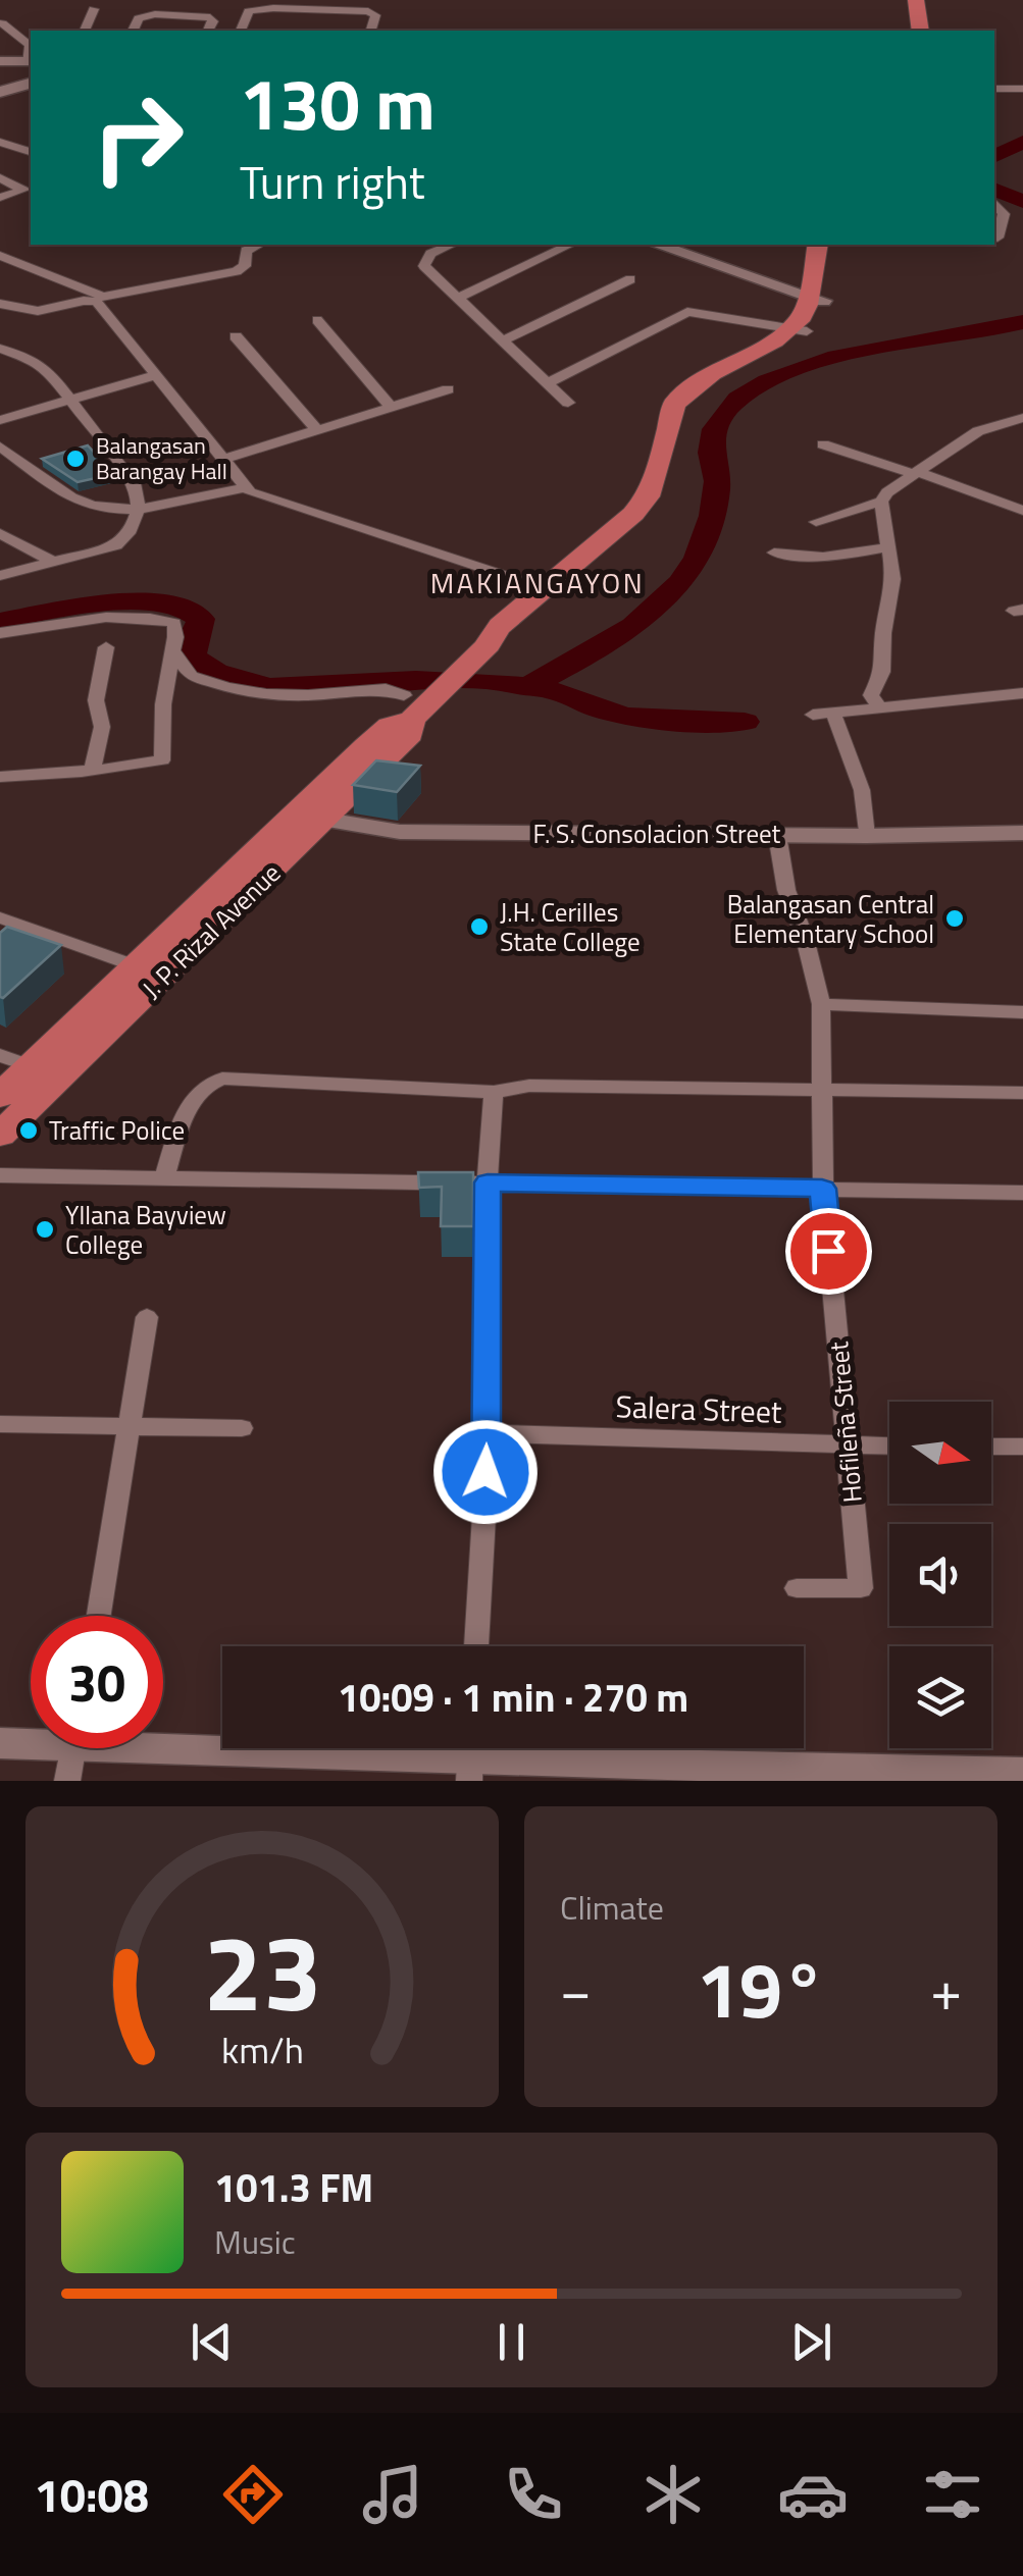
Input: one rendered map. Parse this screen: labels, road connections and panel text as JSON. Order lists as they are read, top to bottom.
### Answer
{
  "streets": {
    "main road": ["F. S. Consolacion Street", "J. P. Rizal Avenue"],
    "street": ["Salera Street", "Hofileña Street"]
  },
  "crossings": [
    ["F. S. Consolacion Street", "J. P. Rizal Avenue"],
    ["F. S. Consolacion Street", "Hofileña Street"],
    ["Salera Street", "Hofileña Street"]
  ],
  "districts": ["MAKIANGAYON"],
  "places": [
    "Balangasan Barangay Hall",
    "Balangasan Central Elementary School",
    "J.H. Cerilles State College",
    "Traffic Police",
    "Yllana Bayview College"
  ],
  "north": "right",
  "page": {
    "turn": ["130 m", "Turn right"],
    "limit": "30",
    "trip": "10:09 · 1 min · 270 m",
    "tile": "Climate",
    "heat": ["−", "19°", "+"],
    "song": ["101.3 FM", "Music"],
    "tabs": "10:08",
    "gauge": ["23", "km/h"]
  }
}
